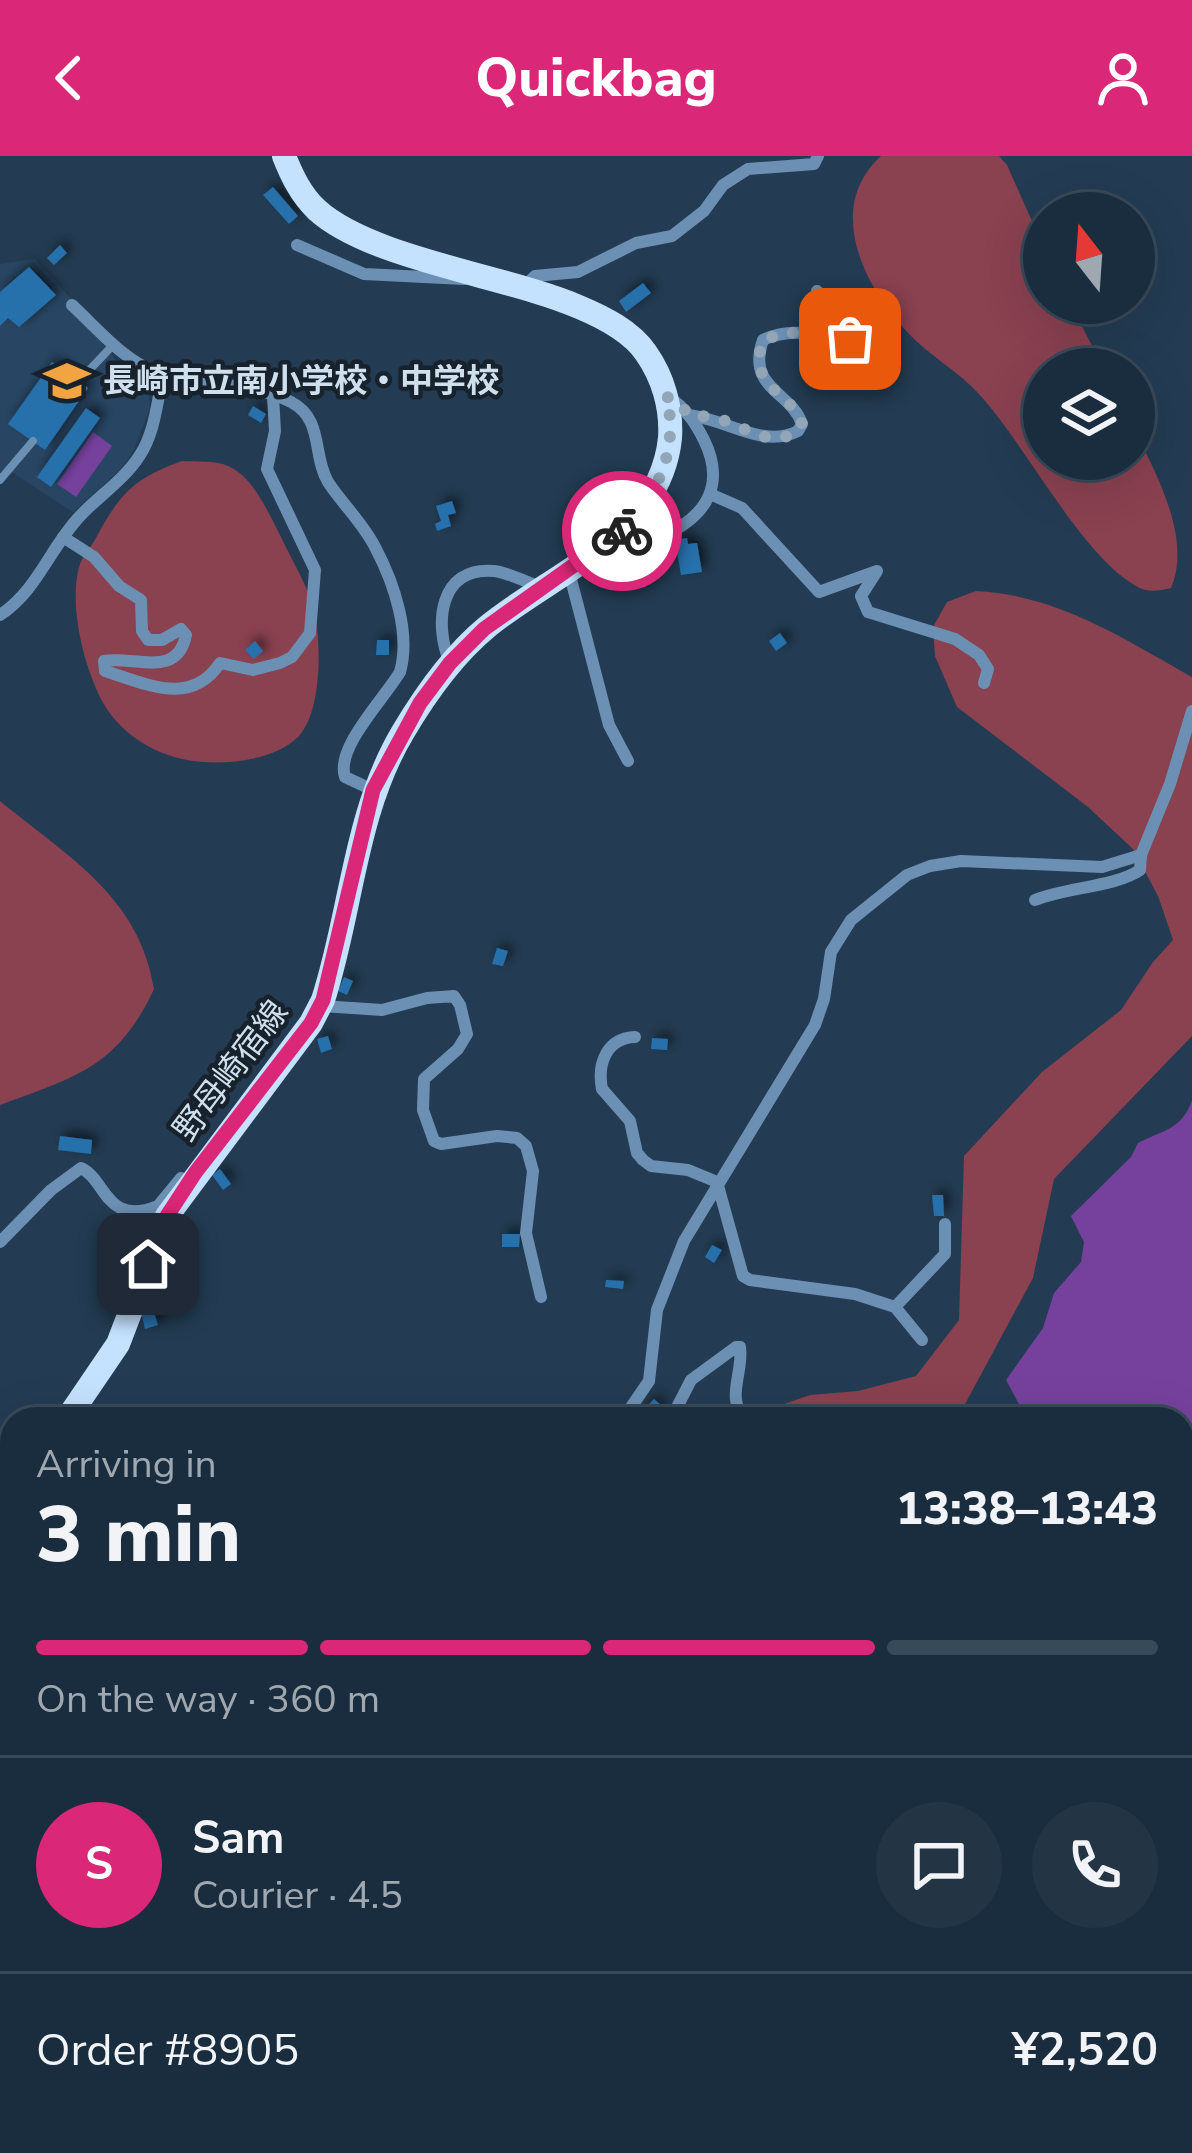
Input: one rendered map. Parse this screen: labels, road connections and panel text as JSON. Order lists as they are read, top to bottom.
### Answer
{
  "streets": {
    "main road": ["野母崎宿線"]
  },
  "places": {
    "school or university": ["長崎市立南小学校・中学校"]
  },
  "north": "top",
  "page": {
    "header": "Quickbag",
    "heading": ["3 min", "Arriving in", "13:38–13:43"],
    "panel": [
      "Sam",
      "Courier · 4.5",
      "Order #8905",
      "¥2,520"
    ],
    "bar": "On the way · 360 m",
    "round": "S"
  }
}
